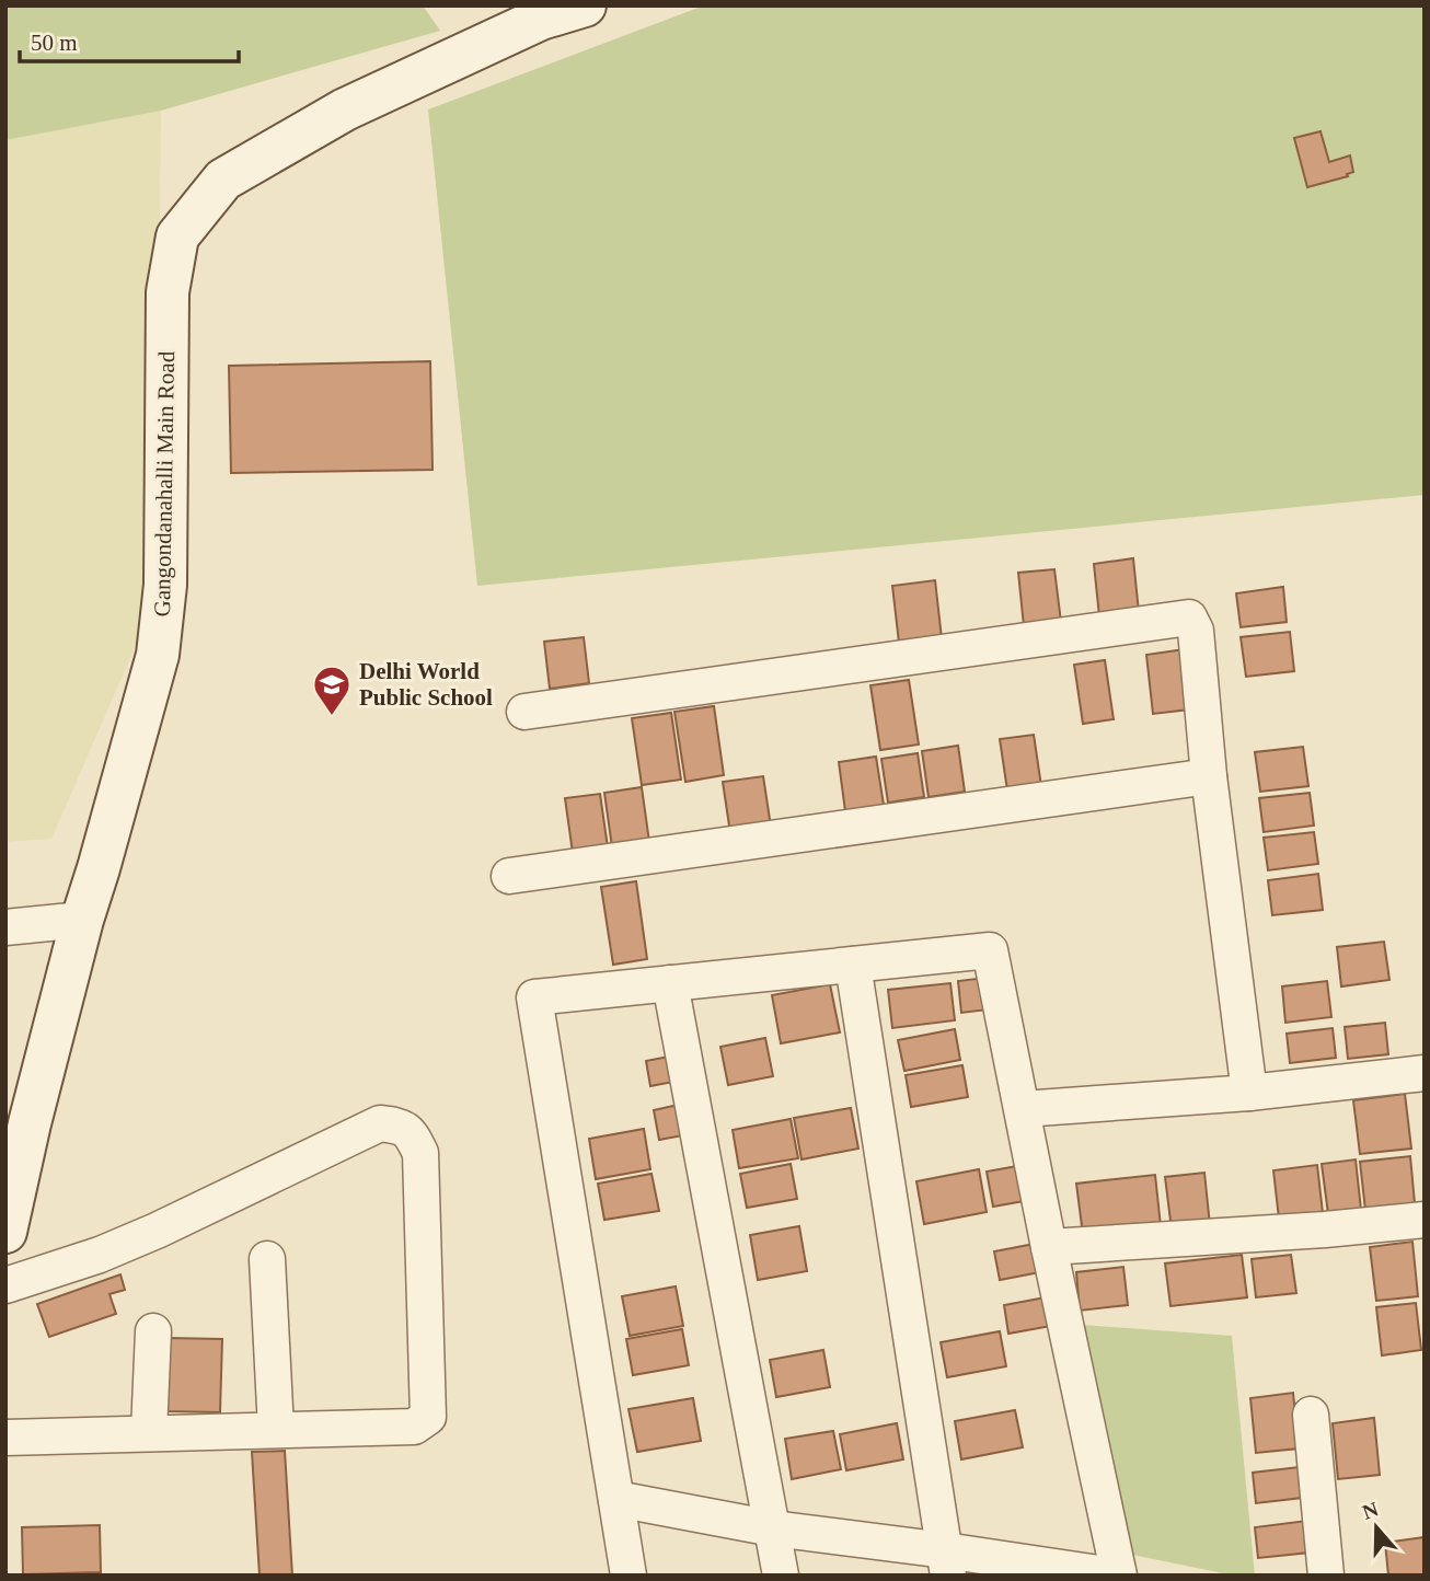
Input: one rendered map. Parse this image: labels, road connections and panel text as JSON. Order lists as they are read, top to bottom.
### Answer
{
  "streets": {
    "street": ["Gangondanahalli Main Road"]
  },
  "places": {
    "school or university": ["Delhi World Public School"]
  },
  "scale_bar": "50 m",
  "north": "top"
}
